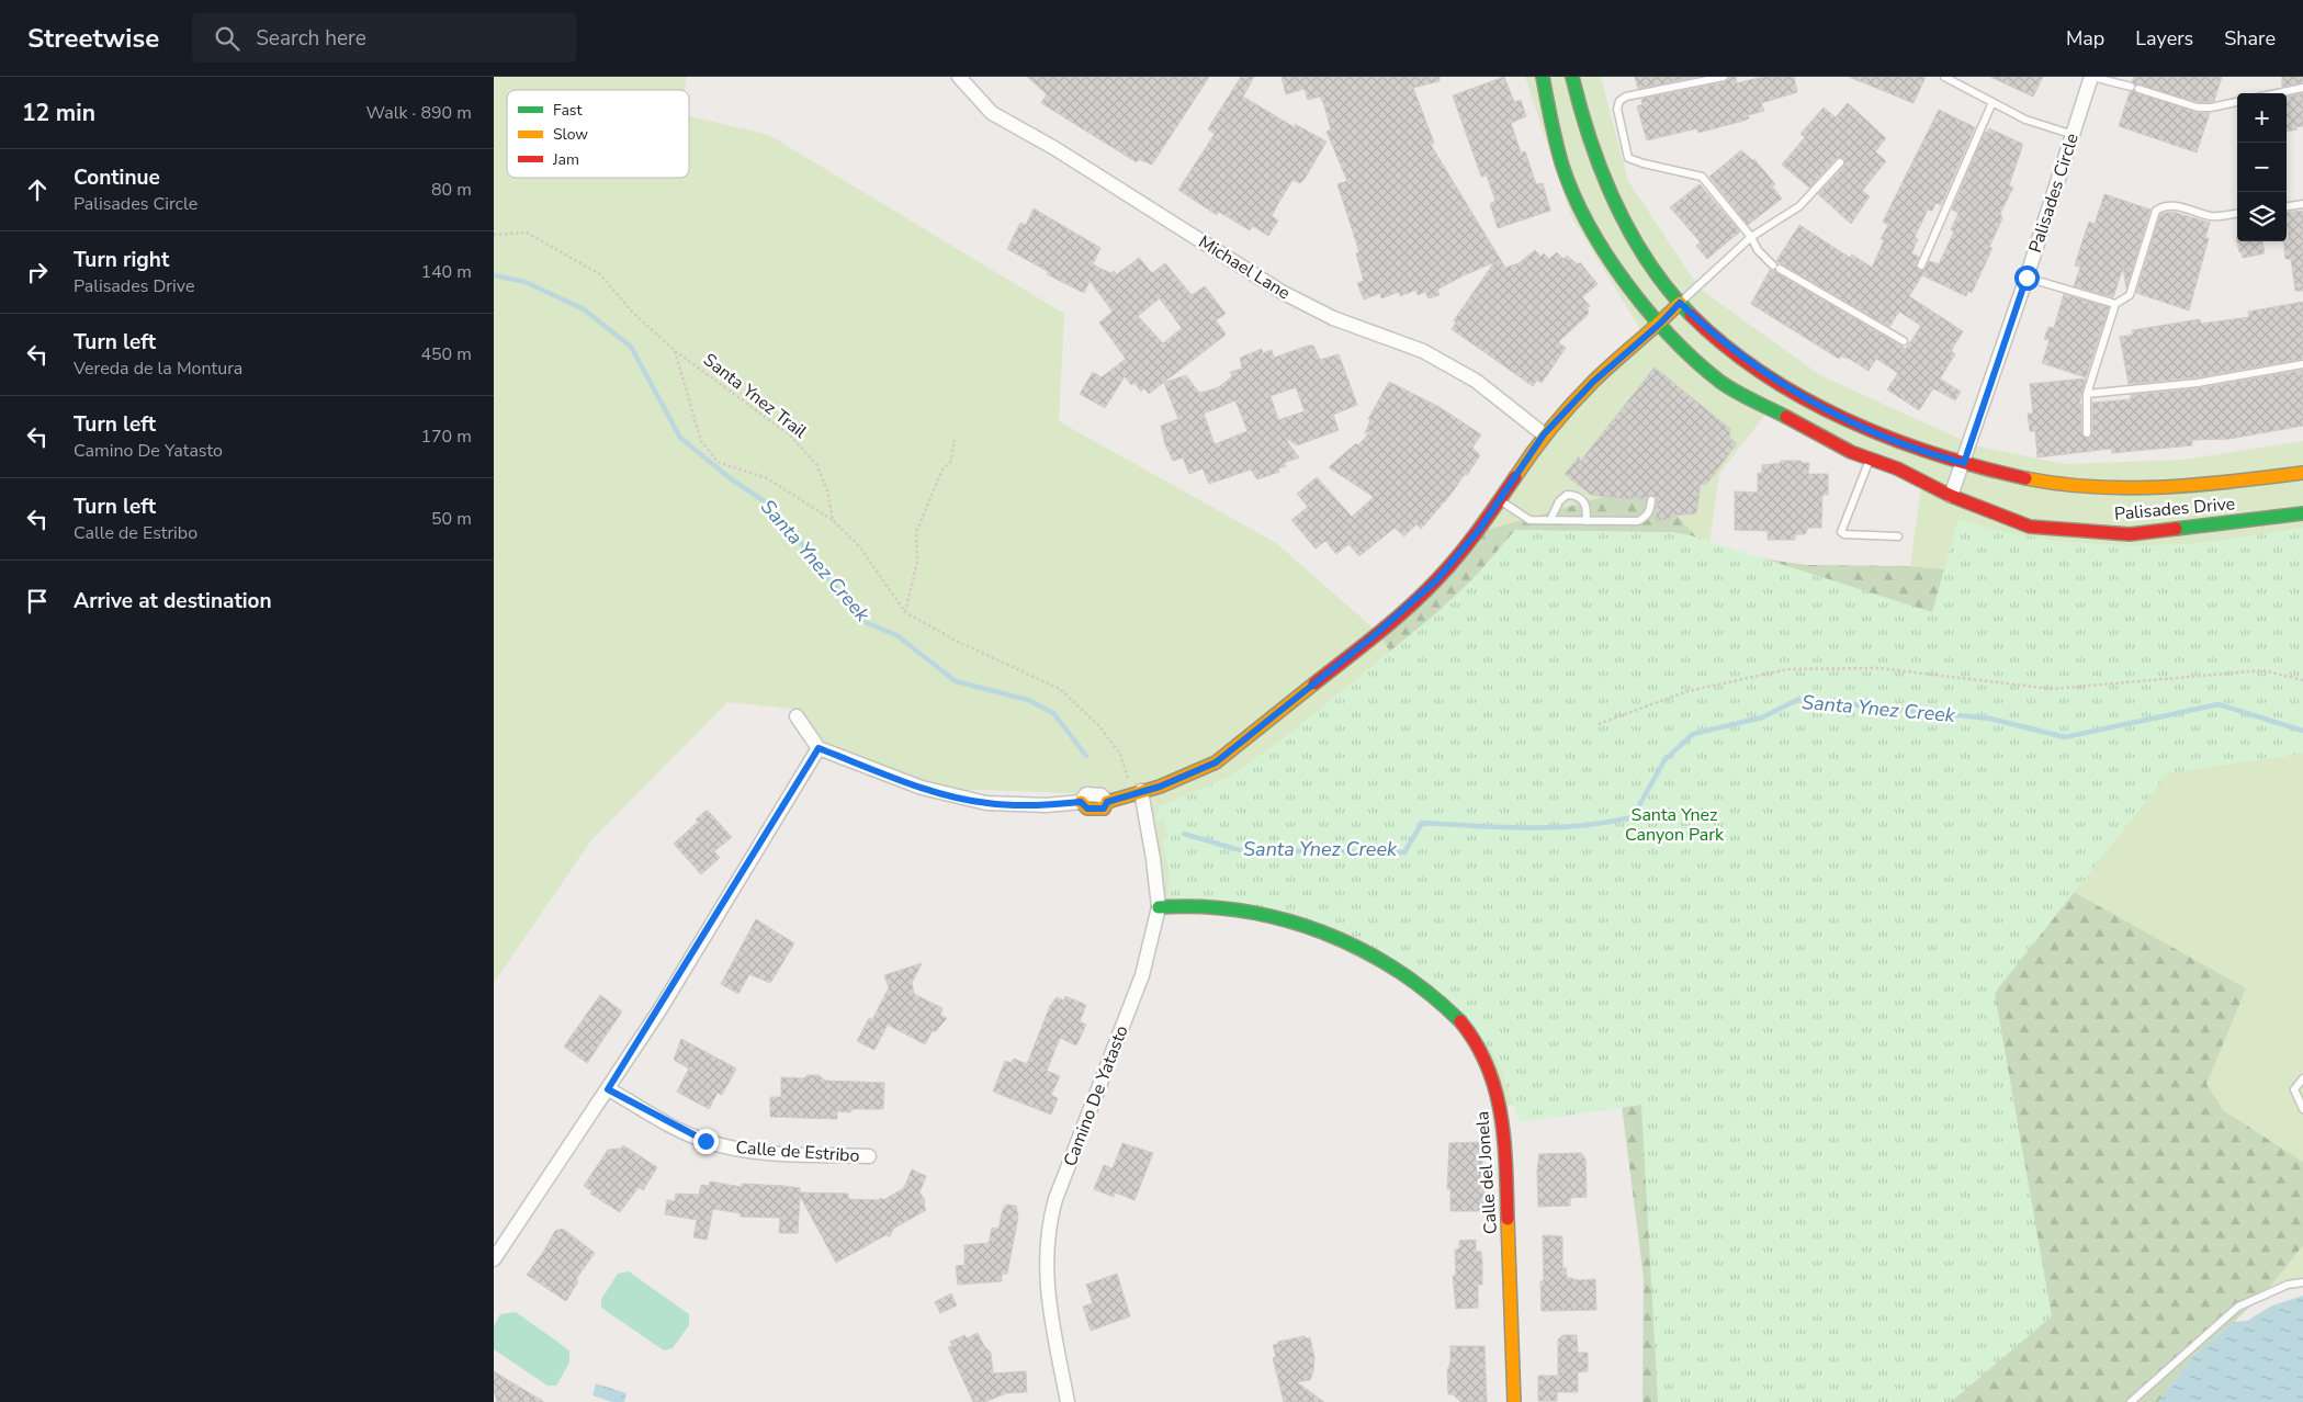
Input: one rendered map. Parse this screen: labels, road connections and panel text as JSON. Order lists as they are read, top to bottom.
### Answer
{
  "streets": {
    "street": [
      "Palisades Circle",
      "Michael Lane",
      "Palisades Drive",
      "Camino De Yatasto",
      "Calle de Estribo",
      "Calle del Jonela"
    ],
    "path": ["Santa Ynez Trail"]
  },
  "crossings": [
    ["Palisades Circle", "Palisades Drive"],
    ["Camino De Yatasto", "Calle del Jonela"]
  ],
  "water": ["Santa Ynez Creek"],
  "parks": ["Santa Ynez Canyon Park"],
  "legend": ["Fast", "Slow", "Jam"],
  "page": {
    "header": "Streetwise",
    "search": "Search here",
    "nav": ["Map", "Layers", "Share"],
    "heading": ["12 min", "Walk · 890 m"],
    "map_buttons": ["+", "−"],
    "list": [
      ["Continue", "Palisades Circle", "80 m"],
      ["Turn right", "Palisades Drive", "140 m"],
      ["Turn left", "Vereda de la Montura", "450 m"],
      ["Turn left", "Camino De Yatasto", "170 m"],
      ["Turn left", "Calle de Estribo", "50 m"],
      "Arrive at destination"
    ]
  }
}
